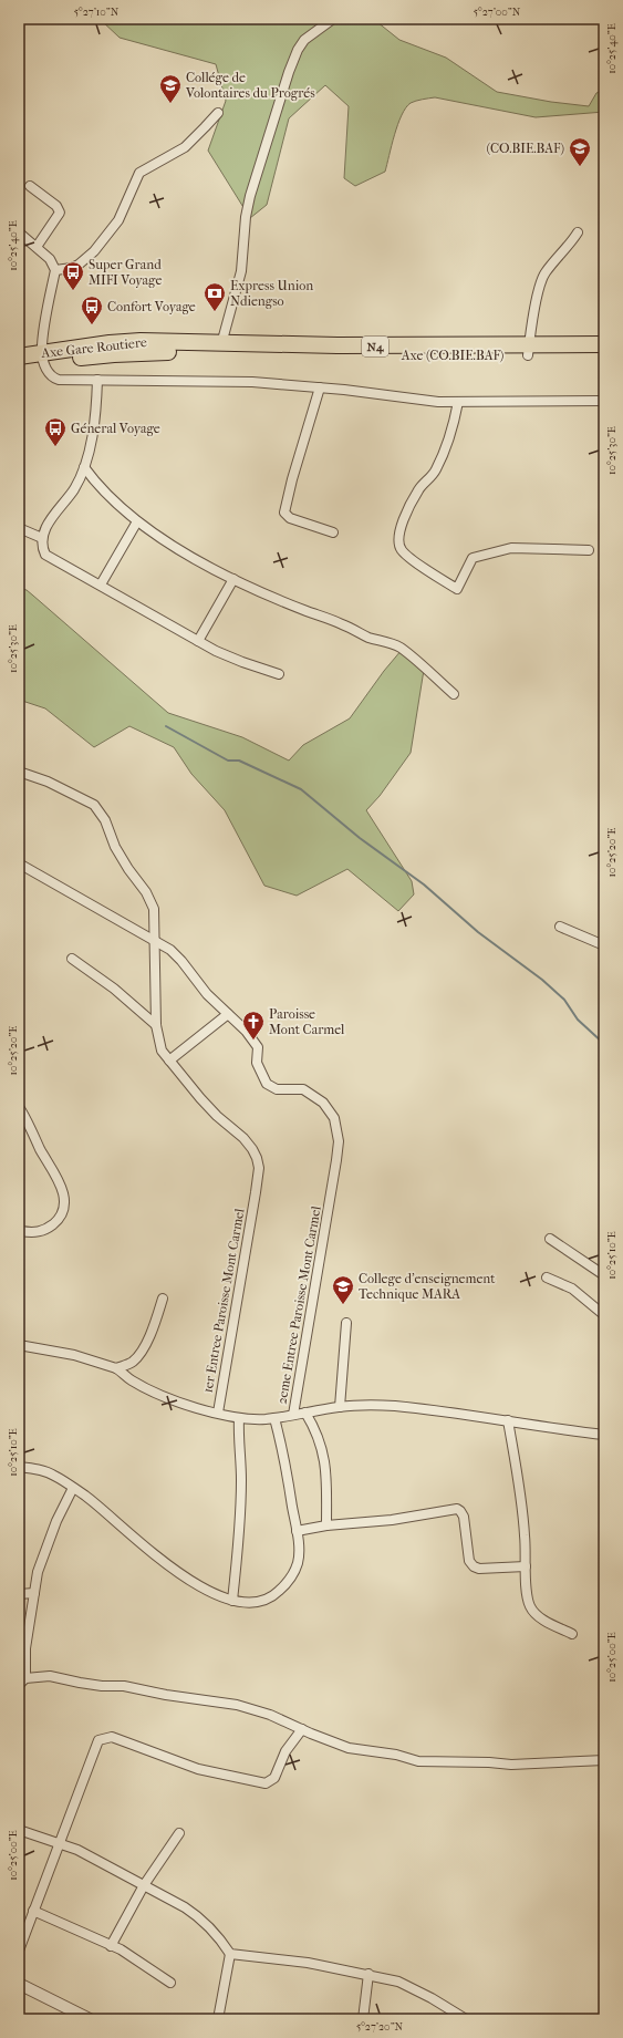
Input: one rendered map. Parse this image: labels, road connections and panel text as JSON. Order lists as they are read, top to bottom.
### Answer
{
  "streets": {
    "highway": ["N4", "Axe Gare Routiere", "Axe (CO.BIE.BAF)"],
    "street": ["1er Entree Paroisse Mont Carmel", "2eme Entree Paroisse Mont Carmel"]
  },
  "crossings": [
    ["Axe Gare Routiere", "Axe (CO.BIE.BAF)"],
    ["1er Entree Paroisse Mont Carmel", "2eme Entree Paroisse Mont Carmel"]
  ],
  "places": {
    "school or university": ["Collége de Volontaires du Progrés", "(CO.BIE.BAF)", "College d'enseignement Technique MARA"],
    "bus stop": ["Super Grand MIFI Voyage", "Confort Voyage", "Géneral Voyage"],
    "bank": ["Express Union Ndiengso"],
    "church": ["Paroisse Mont Carmel"]
  },
  "coordinates": [
    "5°27'10\"N",
    "5°27'00\"N",
    "10°25'40\"E",
    "10°25'30\"E",
    "10°25'20\"E",
    "10°25'10\"E",
    "10°25'00\"E",
    "5°27'20\"N"
  ]
}
